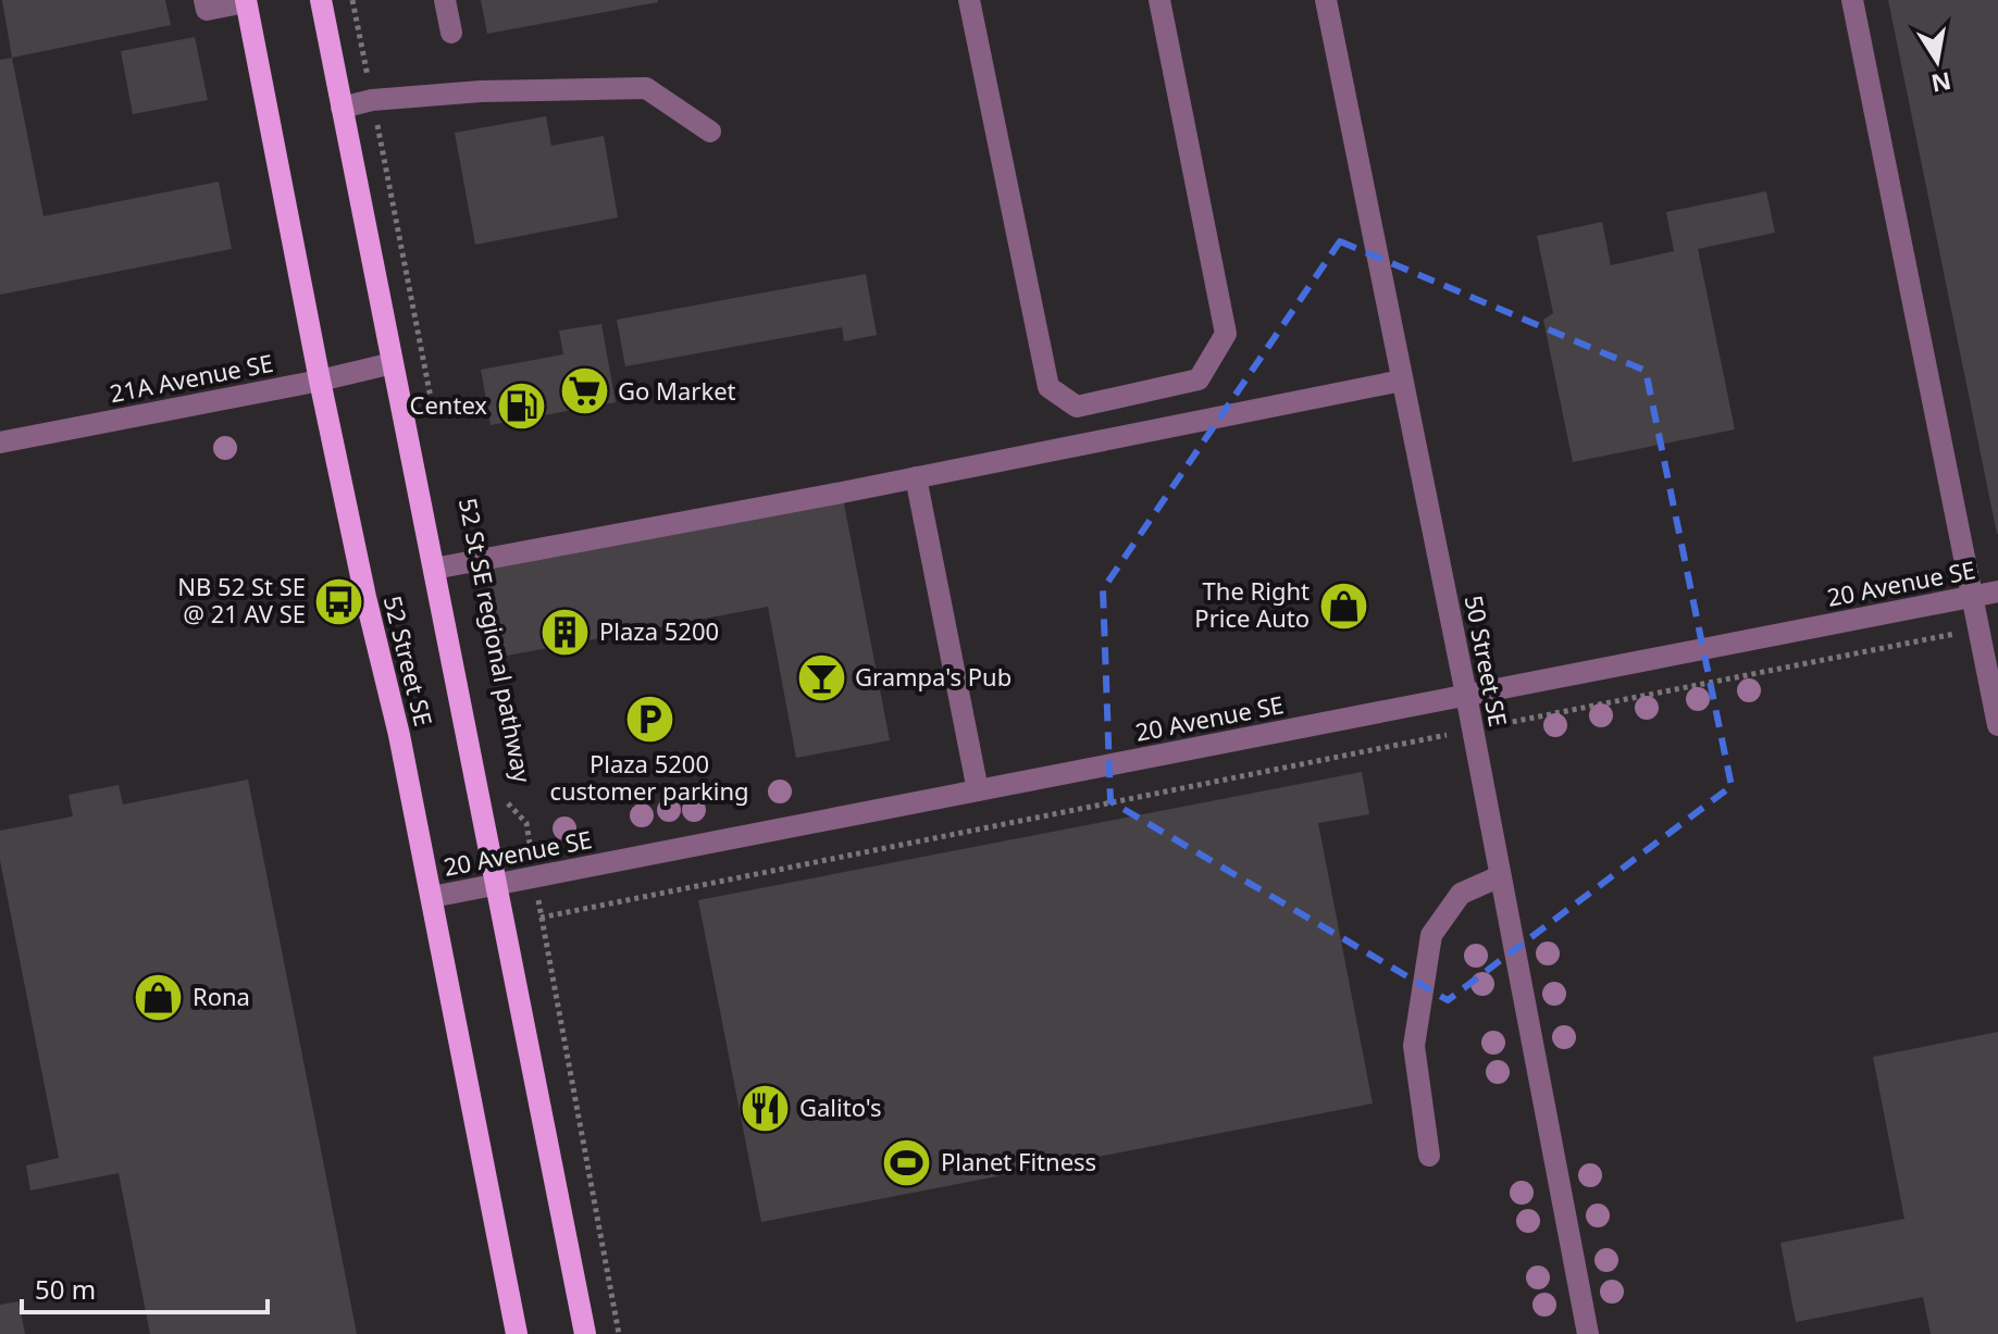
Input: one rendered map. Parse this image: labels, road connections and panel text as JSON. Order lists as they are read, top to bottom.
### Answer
{
  "streets": {
    "main road": ["52 Street SE"],
    "street": ["21A Avenue SE", "20 Avenue SE", "50 Street SE"],
    "path": ["52 St SE regional pathway"]
  },
  "crossings": [
    ["21A Avenue SE", "52 Street SE"],
    ["20 Avenue SE", "52 St SE regional pathway"],
    ["20 Avenue SE", "52 Street SE"],
    ["20 Avenue SE", "50 Street SE"]
  ],
  "places": {
    "supermarket": ["Go Market"],
    "fuel station": ["Centex"],
    "bus stop": ["NB 52 St SE @ 21 AV SE"],
    "shop": ["The Right Price Auto", "Rona"],
    "building": ["Plaza 5200"],
    "bar": ["Grampa's Pub"],
    "parking": ["Plaza 5200 customer parking"],
    "restaurant": ["Galito's"],
    "sports": ["Planet Fitness"]
  },
  "scale_bar": "50 m",
  "north": "bottom"
}
